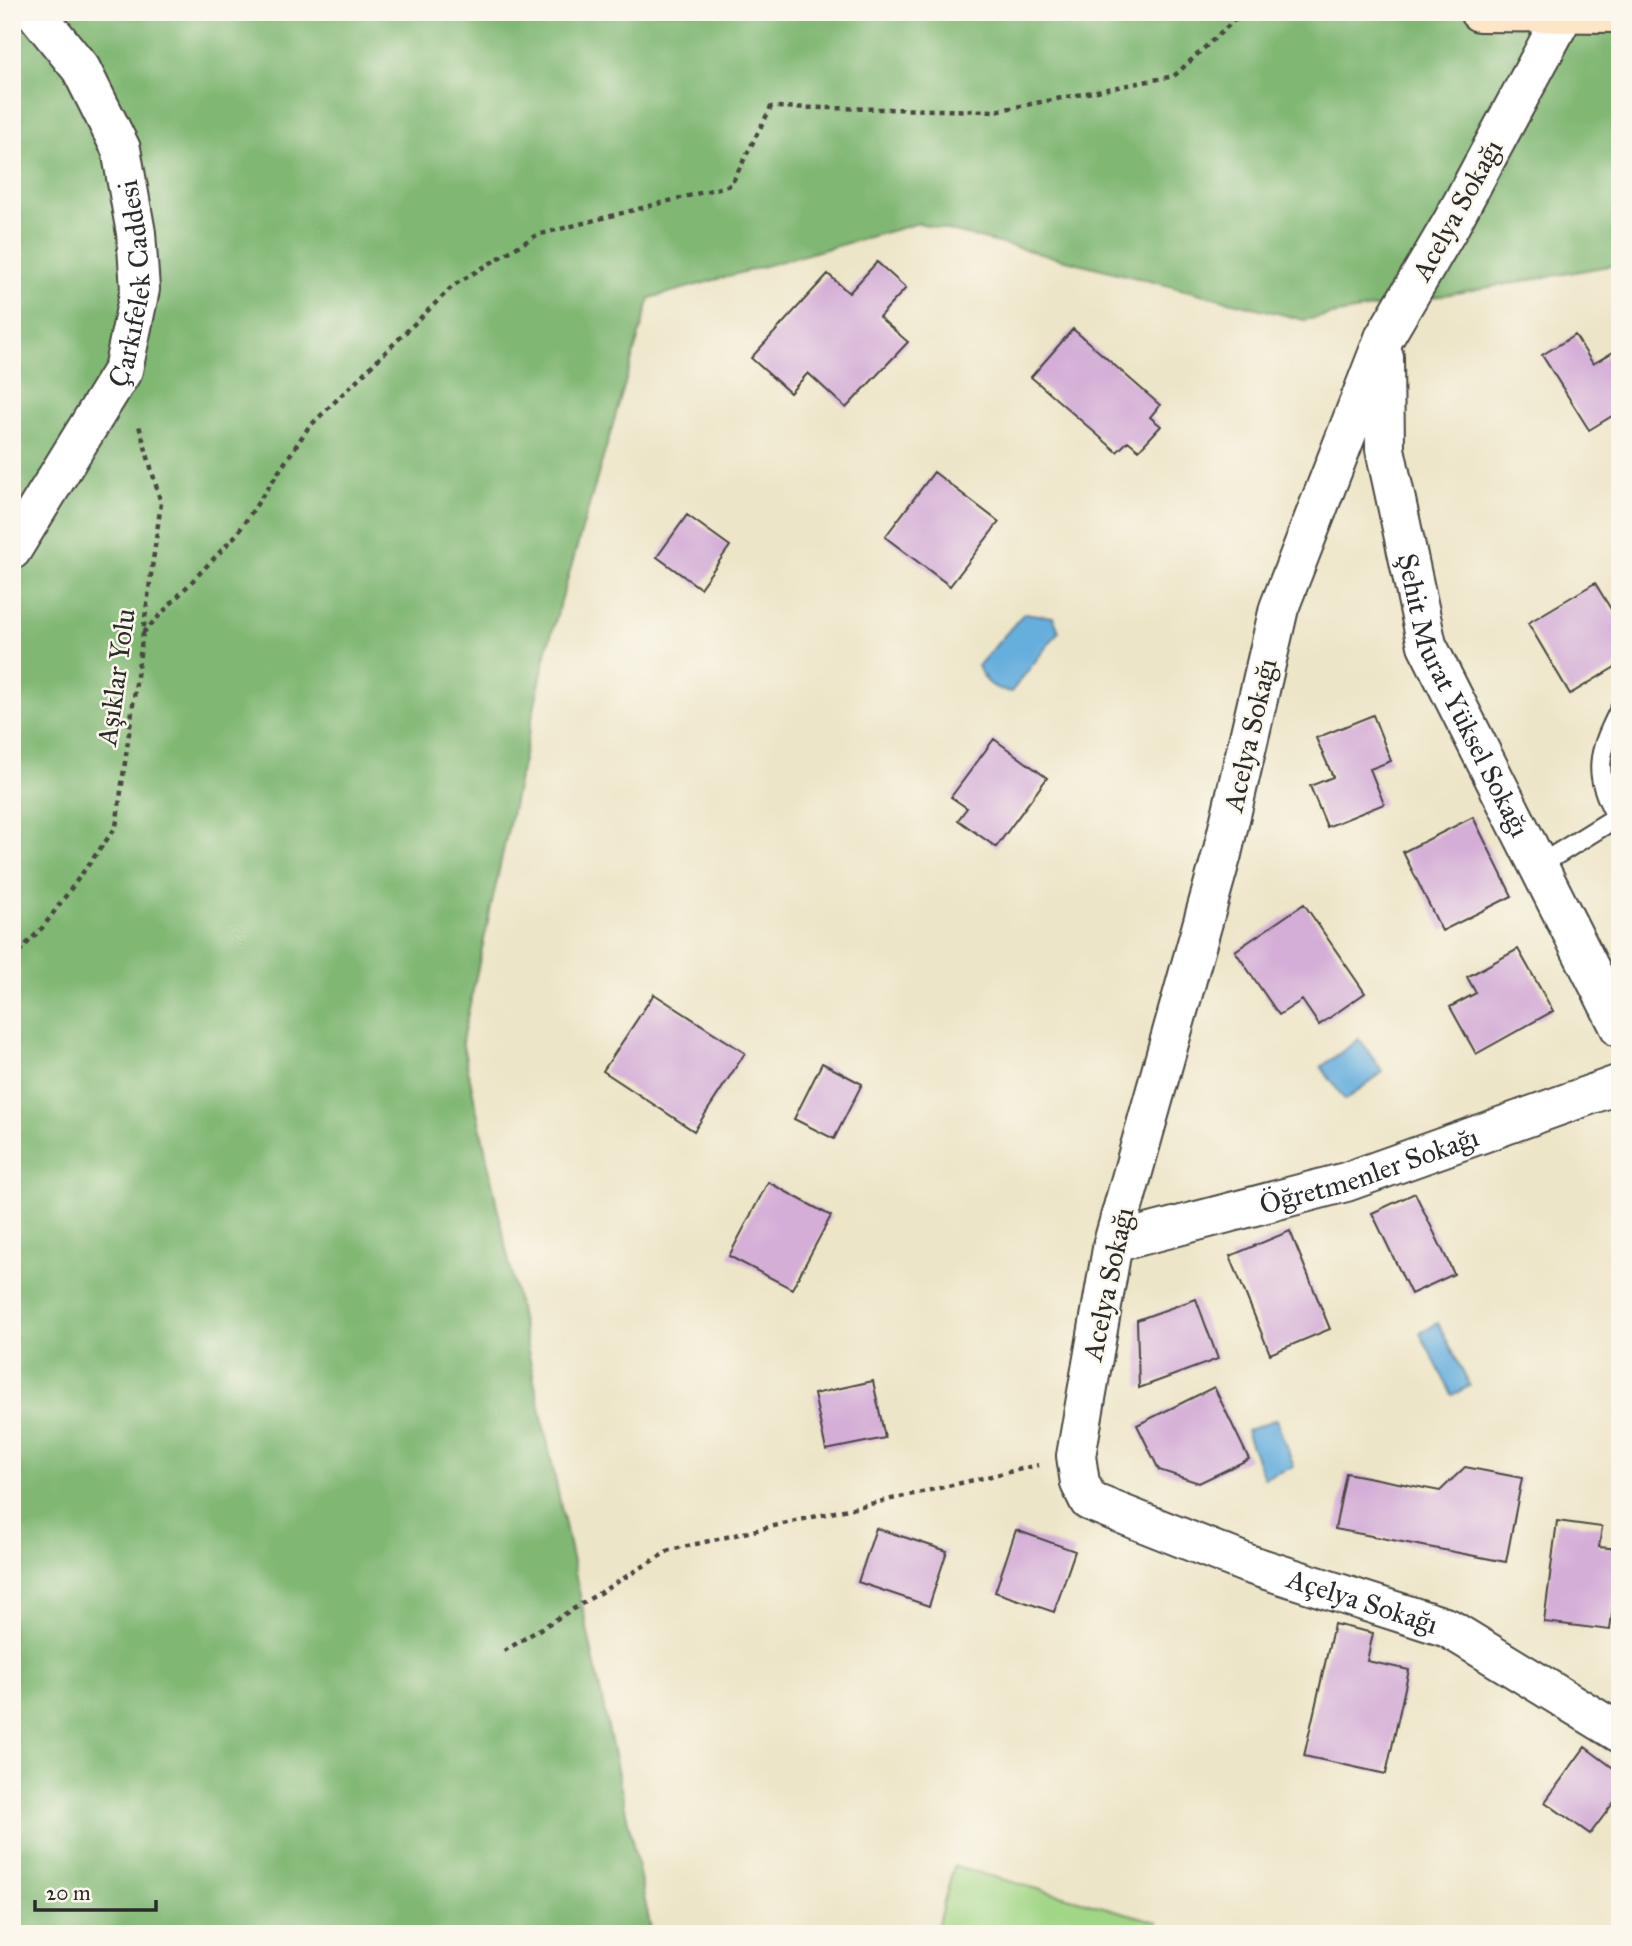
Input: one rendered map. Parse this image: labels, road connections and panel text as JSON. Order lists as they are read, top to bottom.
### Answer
{
  "streets": {
    "street": [
      "Acelya Sokağı",
      "Çarkıfelek Caddesi",
      "Şehit Murat Yüksel Sokağı",
      "Öğretmenler Sokağı",
      "Açelya Sokağı"
    ],
    "path": ["Aşıklar Yolu"]
  },
  "crossings": [
    ["Acelya Sokağı", "Şehit Murat Yüksel Sokağı"],
    ["Acelya Sokağı", "Öğretmenler Sokağı"],
    ["Acelya Sokağı", "Açelya Sokağı"],
    ["Çarkıfelek Caddesi", "Aşıklar Yolu"]
  ],
  "scale_bar": "20 m"
}
